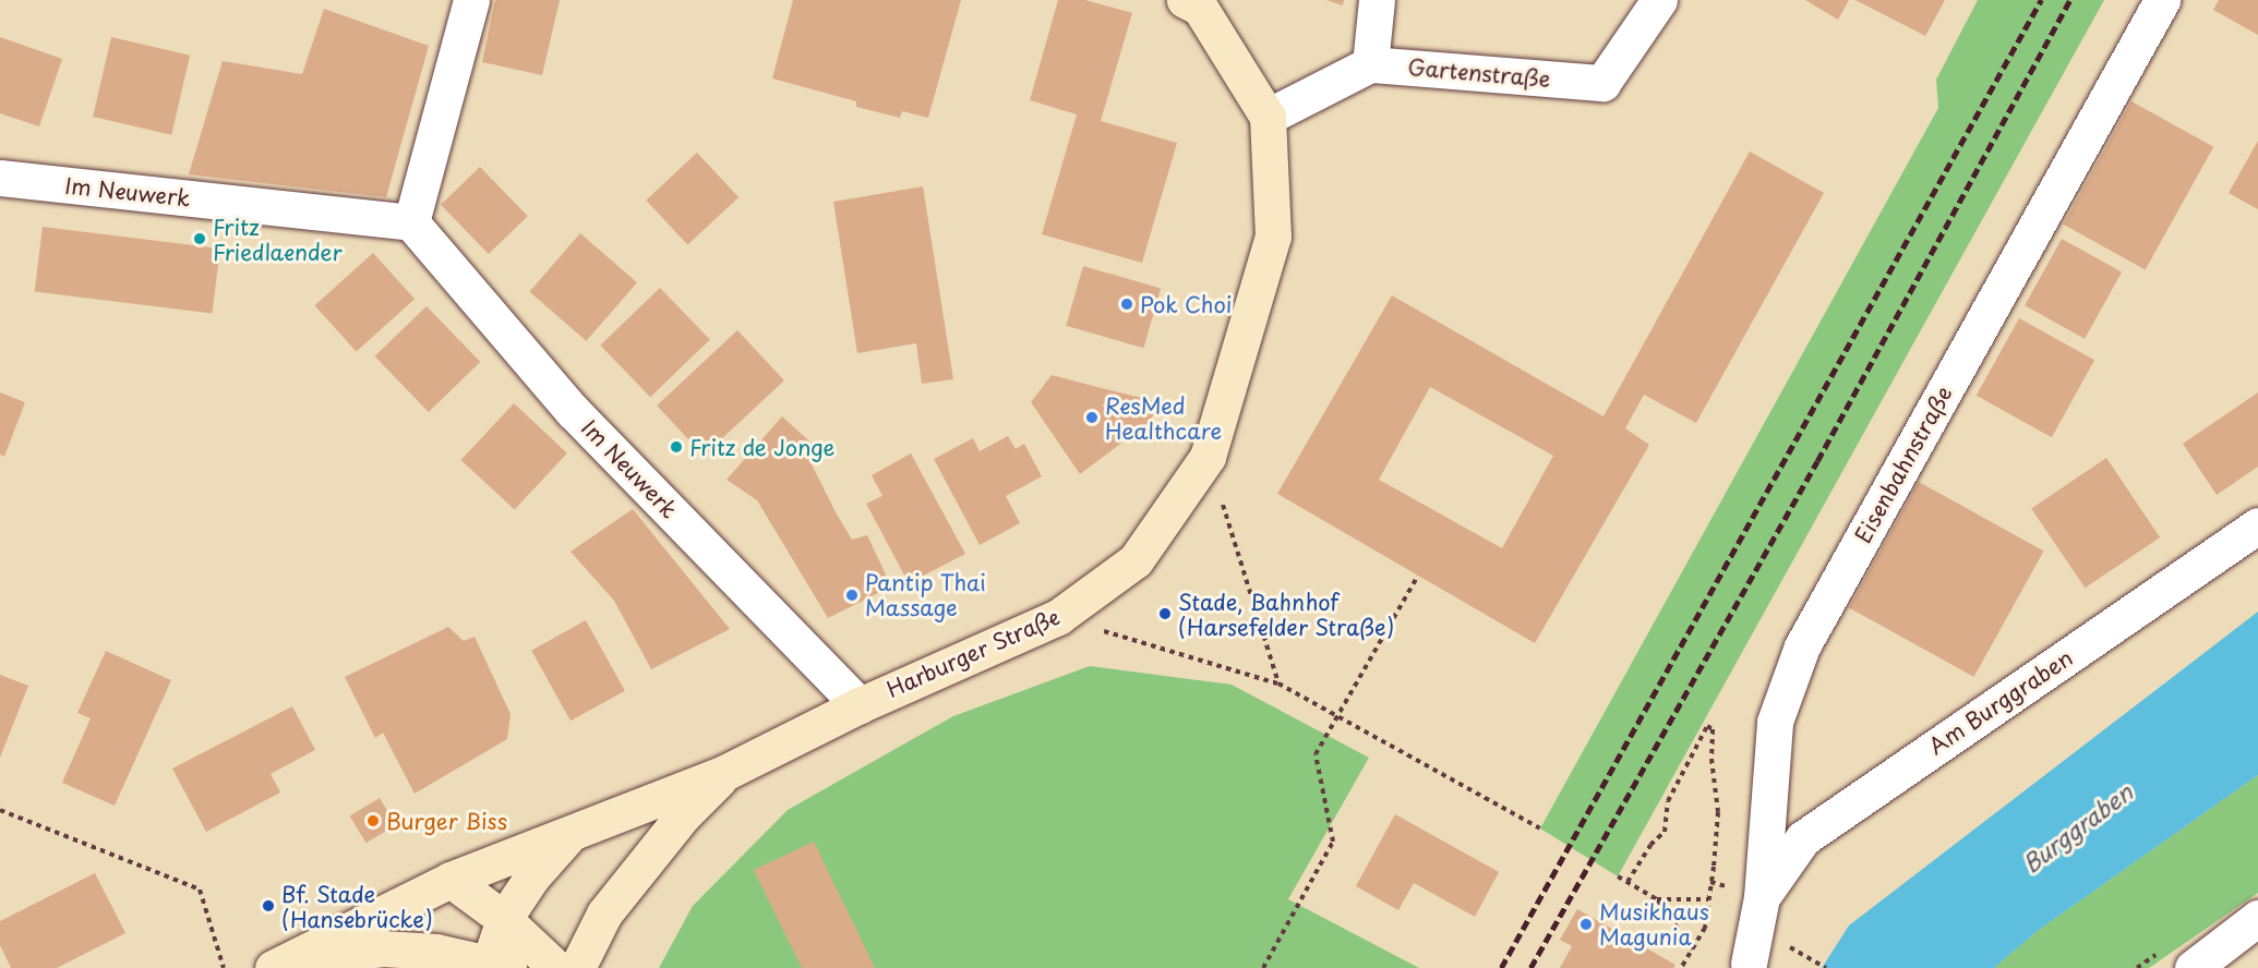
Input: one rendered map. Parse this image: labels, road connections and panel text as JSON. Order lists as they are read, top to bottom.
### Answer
{
  "streets": {
    "main road": ["Harburger Straße"],
    "street": [
      "Gartenstraße",
      "Im Neuwerk",
      "Eisenbahnstraße",
      "Am Burggraben"
    ]
  },
  "crossings": [
    ["Im Neuwerk", "Harburger Straße"],
    ["Eisenbahnstraße", "Am Burggraben"]
  ],
  "water": ["Burggraben"],
  "places": [
    "Fritz Friedlaender",
    "Pok Choi",
    "ResMed Healthcare",
    "Fritz de Jonge",
    "Pantip Thai Massage",
    "Stade, Bahnhof (Harsefelder Straße)",
    "Burger Biss",
    "Bf. Stade (Hansebrücke)",
    "Musikhaus Magunia"
  ]
}
